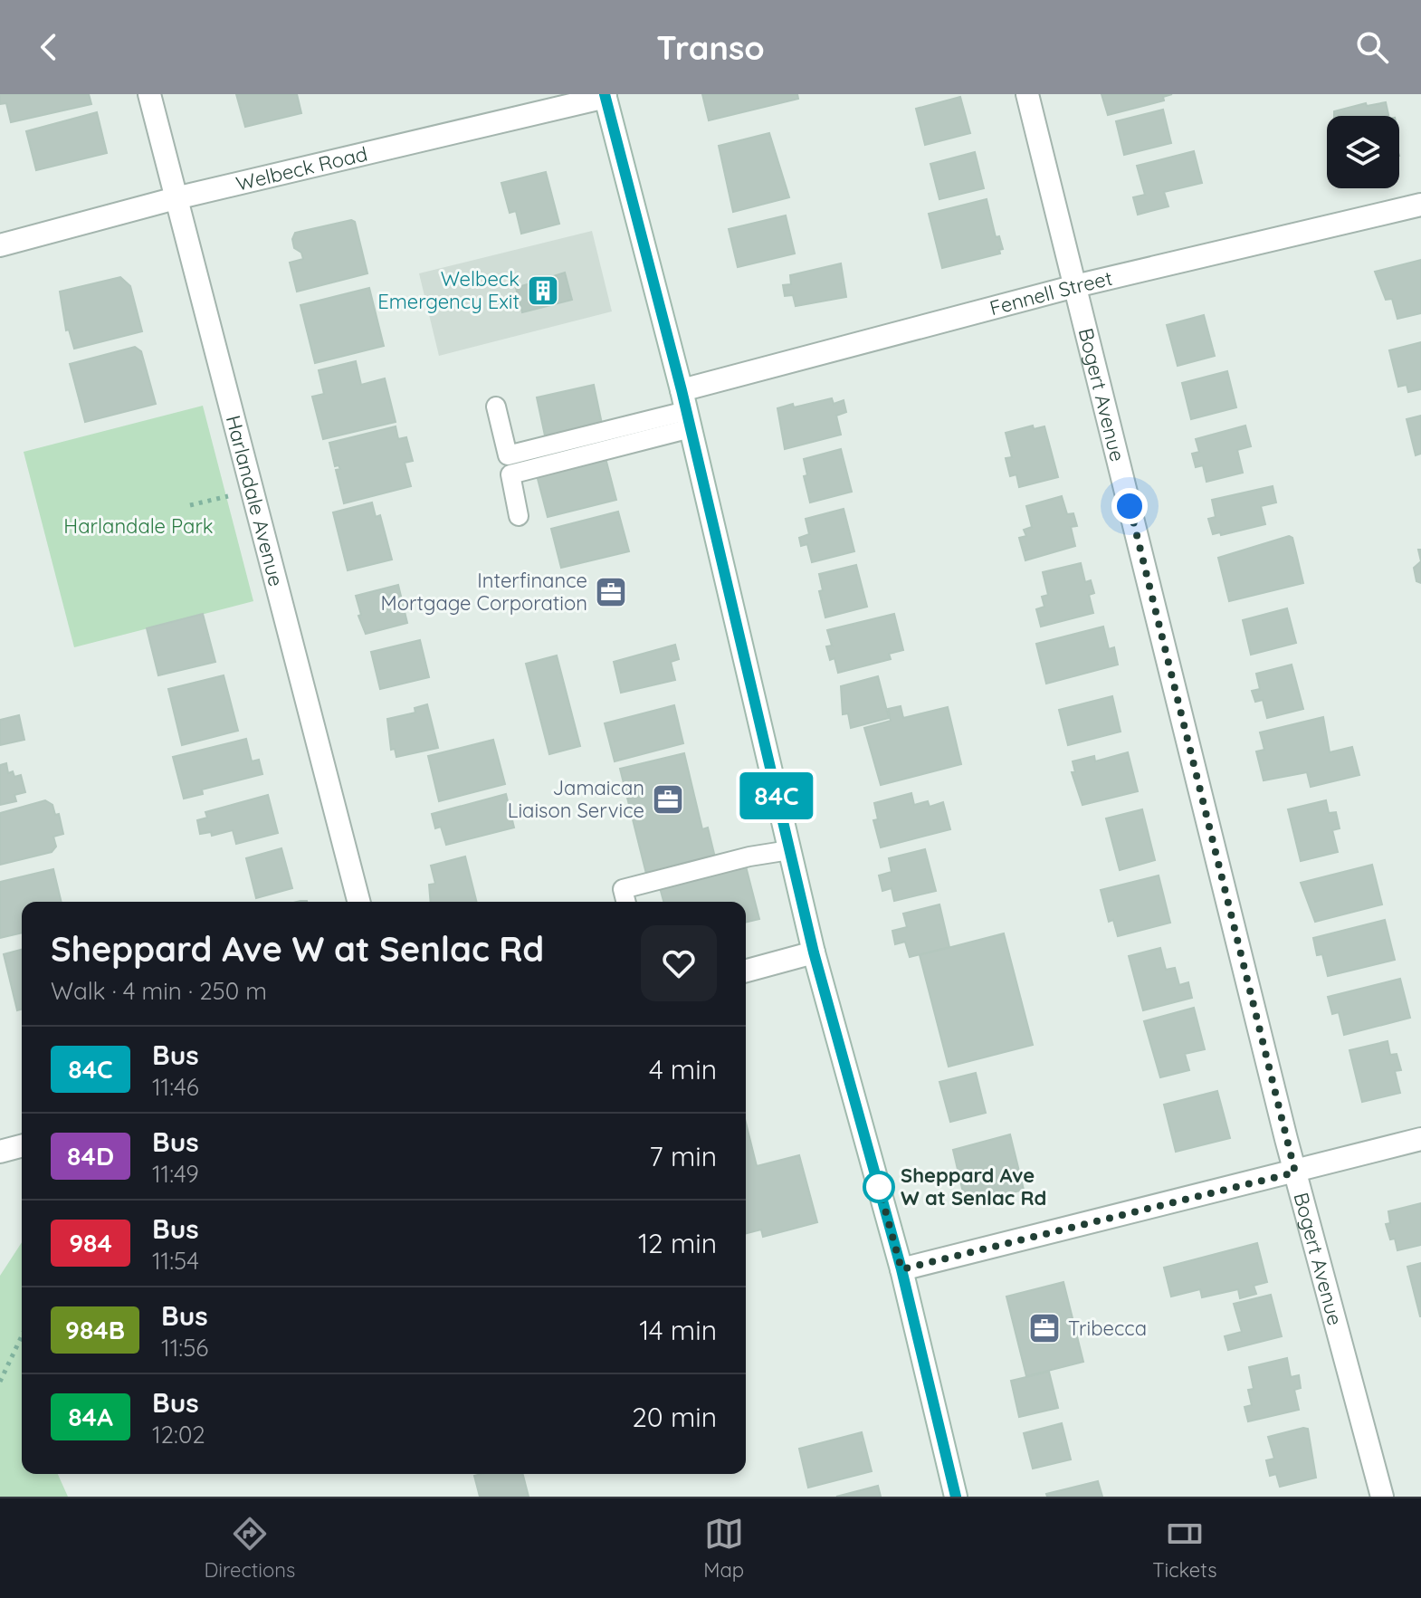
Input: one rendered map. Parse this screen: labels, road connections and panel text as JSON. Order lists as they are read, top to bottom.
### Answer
{
  "streets": {
    "street": [
      "Welbeck Road",
      "Fennell Street",
      "Bogert Avenue",
      "Harlandale Avenue"
    ]
  },
  "crossings": [
    ["Welbeck Road", "Harlandale Avenue"],
    ["Fennell Street", "Bogert Avenue"]
  ],
  "parks": ["Harlandale Park"],
  "places": {
    "building": ["Welbeck Emergency Exit"],
    "office": ["Interfinance Mortgage Corporation", "Jamaican Liaison Service", "Tribecca"],
    "other": ["Sheppard Ave W at Senlac Rd"]
  },
  "lines": ["bus line 84C"],
  "page": {
    "header": "Transo",
    "on_map": "84C",
    "heading": ["Sheppard Ave W at Senlac Rd", "Walk · 4 min · 250 m"],
    "list": [
      {
        "mark": "84C",
        "name": "Bus",
        "note": "11:46",
        "value": "4 min"
      },
      {
        "mark": "84D",
        "name": "Bus",
        "note": "11:49",
        "value": "7 min"
      },
      {
        "mark": "984",
        "name": "Bus",
        "note": "11:54",
        "value": "12 min"
      },
      {
        "mark": "984B",
        "name": "Bus",
        "note": "11:56",
        "value": "14 min"
      },
      {
        "mark": "84A",
        "name": "Bus",
        "note": "12:02",
        "value": "20 min"
      }
    ],
    "tabs": ["Directions", "Map", "Tickets"]
  }
}
